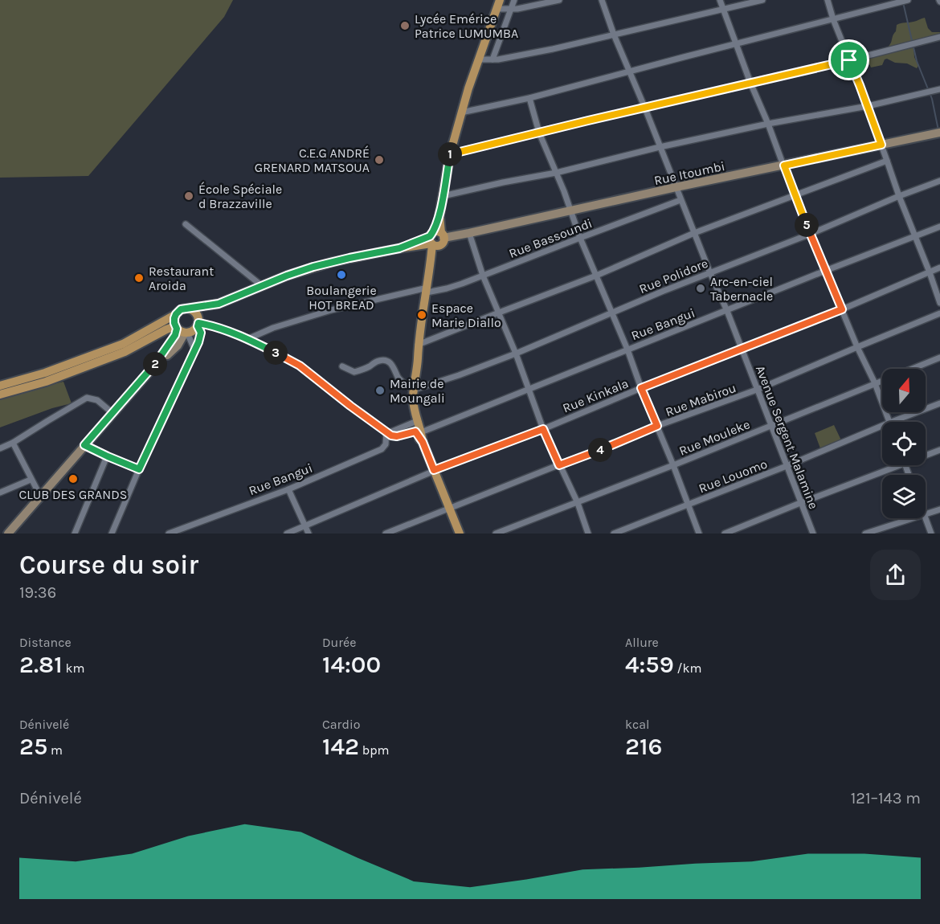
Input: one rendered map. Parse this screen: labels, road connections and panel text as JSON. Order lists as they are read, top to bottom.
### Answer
{
  "streets": {
    "street": [
      "Rue Itoumbi",
      "Rue Bassoundi",
      "Rue Polidore",
      "Rue Bangui",
      "Rue Kinkala",
      "Rue Mabirou",
      "Rue Mouleke",
      "Avenue Sergent Malamine",
      "Rue Louomo"
    ]
  },
  "crossings": [
    ["Rue Itoumbi", "Avenue Sergent Malamine"],
    ["Rue Bassoundi", "Avenue Sergent Malamine"],
    ["Rue Polidore", "Avenue Sergent Malamine"],
    ["Rue Bangui", "Avenue Sergent Malamine"],
    ["Rue Kinkala", "Avenue Sergent Malamine"],
    ["Rue Mabirou", "Avenue Sergent Malamine"],
    ["Rue Mouleke", "Avenue Sergent Malamine"],
    ["Avenue Sergent Malamine", "Rue Louomo"]
  ],
  "places": [
    "Lycée Emérice Patrice LUMUMBA",
    "C.E.G ANDRÉ GRENARD MATSOUA",
    "École Spéciale d Brazzaville",
    "Boulangerie HOT BREAD",
    "Restaurant Aroida",
    "Arc-en-ciel Tabernacle",
    "Espace Marie Diallo",
    "Mairie de Moungali",
    "CLUB DES GRANDS"
  ],
  "north": "top",
  "page": {
    "pins": [
      "1",
      "5",
      "3",
      "2",
      "4"
    ],
    "heading": ["Course du soir", "19:36"],
    "stats": [
      ["Distance", "2.81 km"],
      ["Durée", "14:00"],
      ["Allure", "4:59 /km"],
      ["Dénivelé", "25 m"],
      ["Cardio", "142 bpm"],
      ["kcal", "216"]
    ],
    "chart": ["Dénivelé", "121–143 m"]
  }
}
